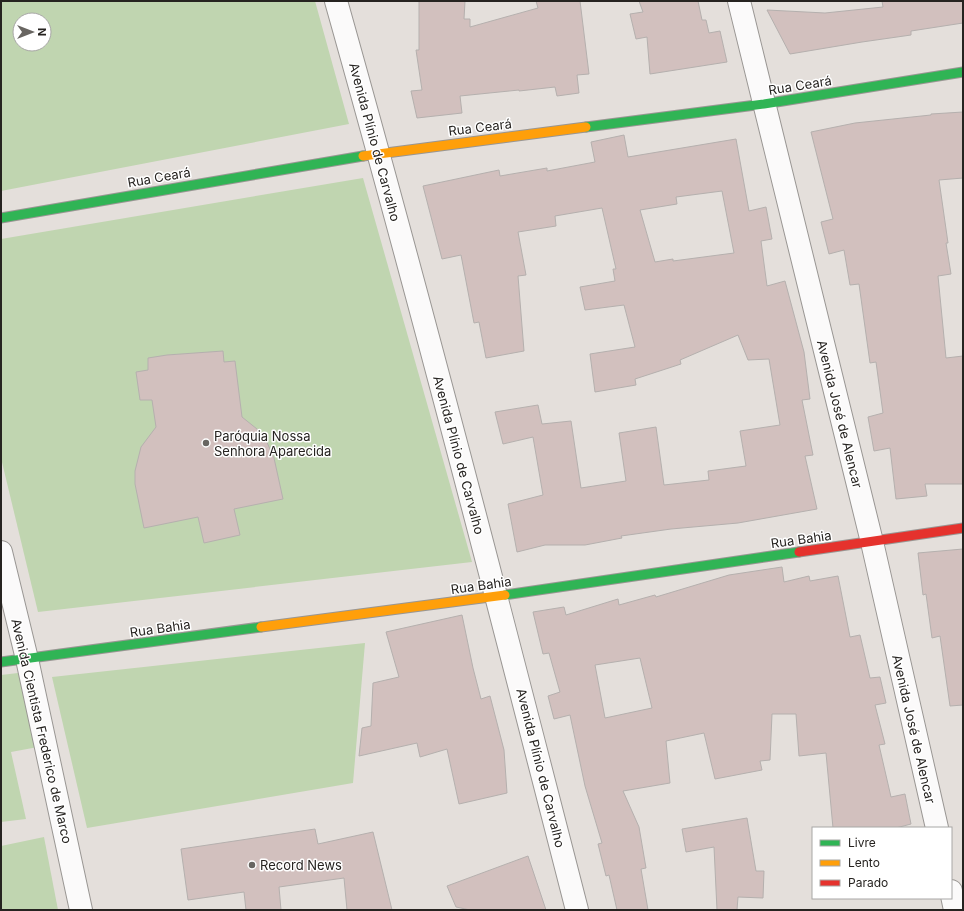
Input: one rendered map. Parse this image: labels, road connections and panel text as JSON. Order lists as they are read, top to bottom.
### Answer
{
  "streets": {
    "street": [
      "Rua Ceará",
      "Avenida Plínio de Carvalho",
      "Avenida José de Alencar",
      "Rua Bahia",
      "Avenida Cientista Frederico de Marco"
    ]
  },
  "crossings": [
    ["Rua Ceará", "Avenida Plínio de Carvalho"],
    ["Rua Ceará", "Avenida José de Alencar"],
    ["Avenida Plínio de Carvalho", "Rua Bahia"],
    ["Avenida José de Alencar", "Rua Bahia"],
    ["Rua Bahia", "Avenida Cientista Frederico de Marco"]
  ],
  "places": ["Paróquia Nossa Senhora Aparecida", "Record News"],
  "legend": ["Livre", "Lento", "Parado"],
  "north": "right"
}
